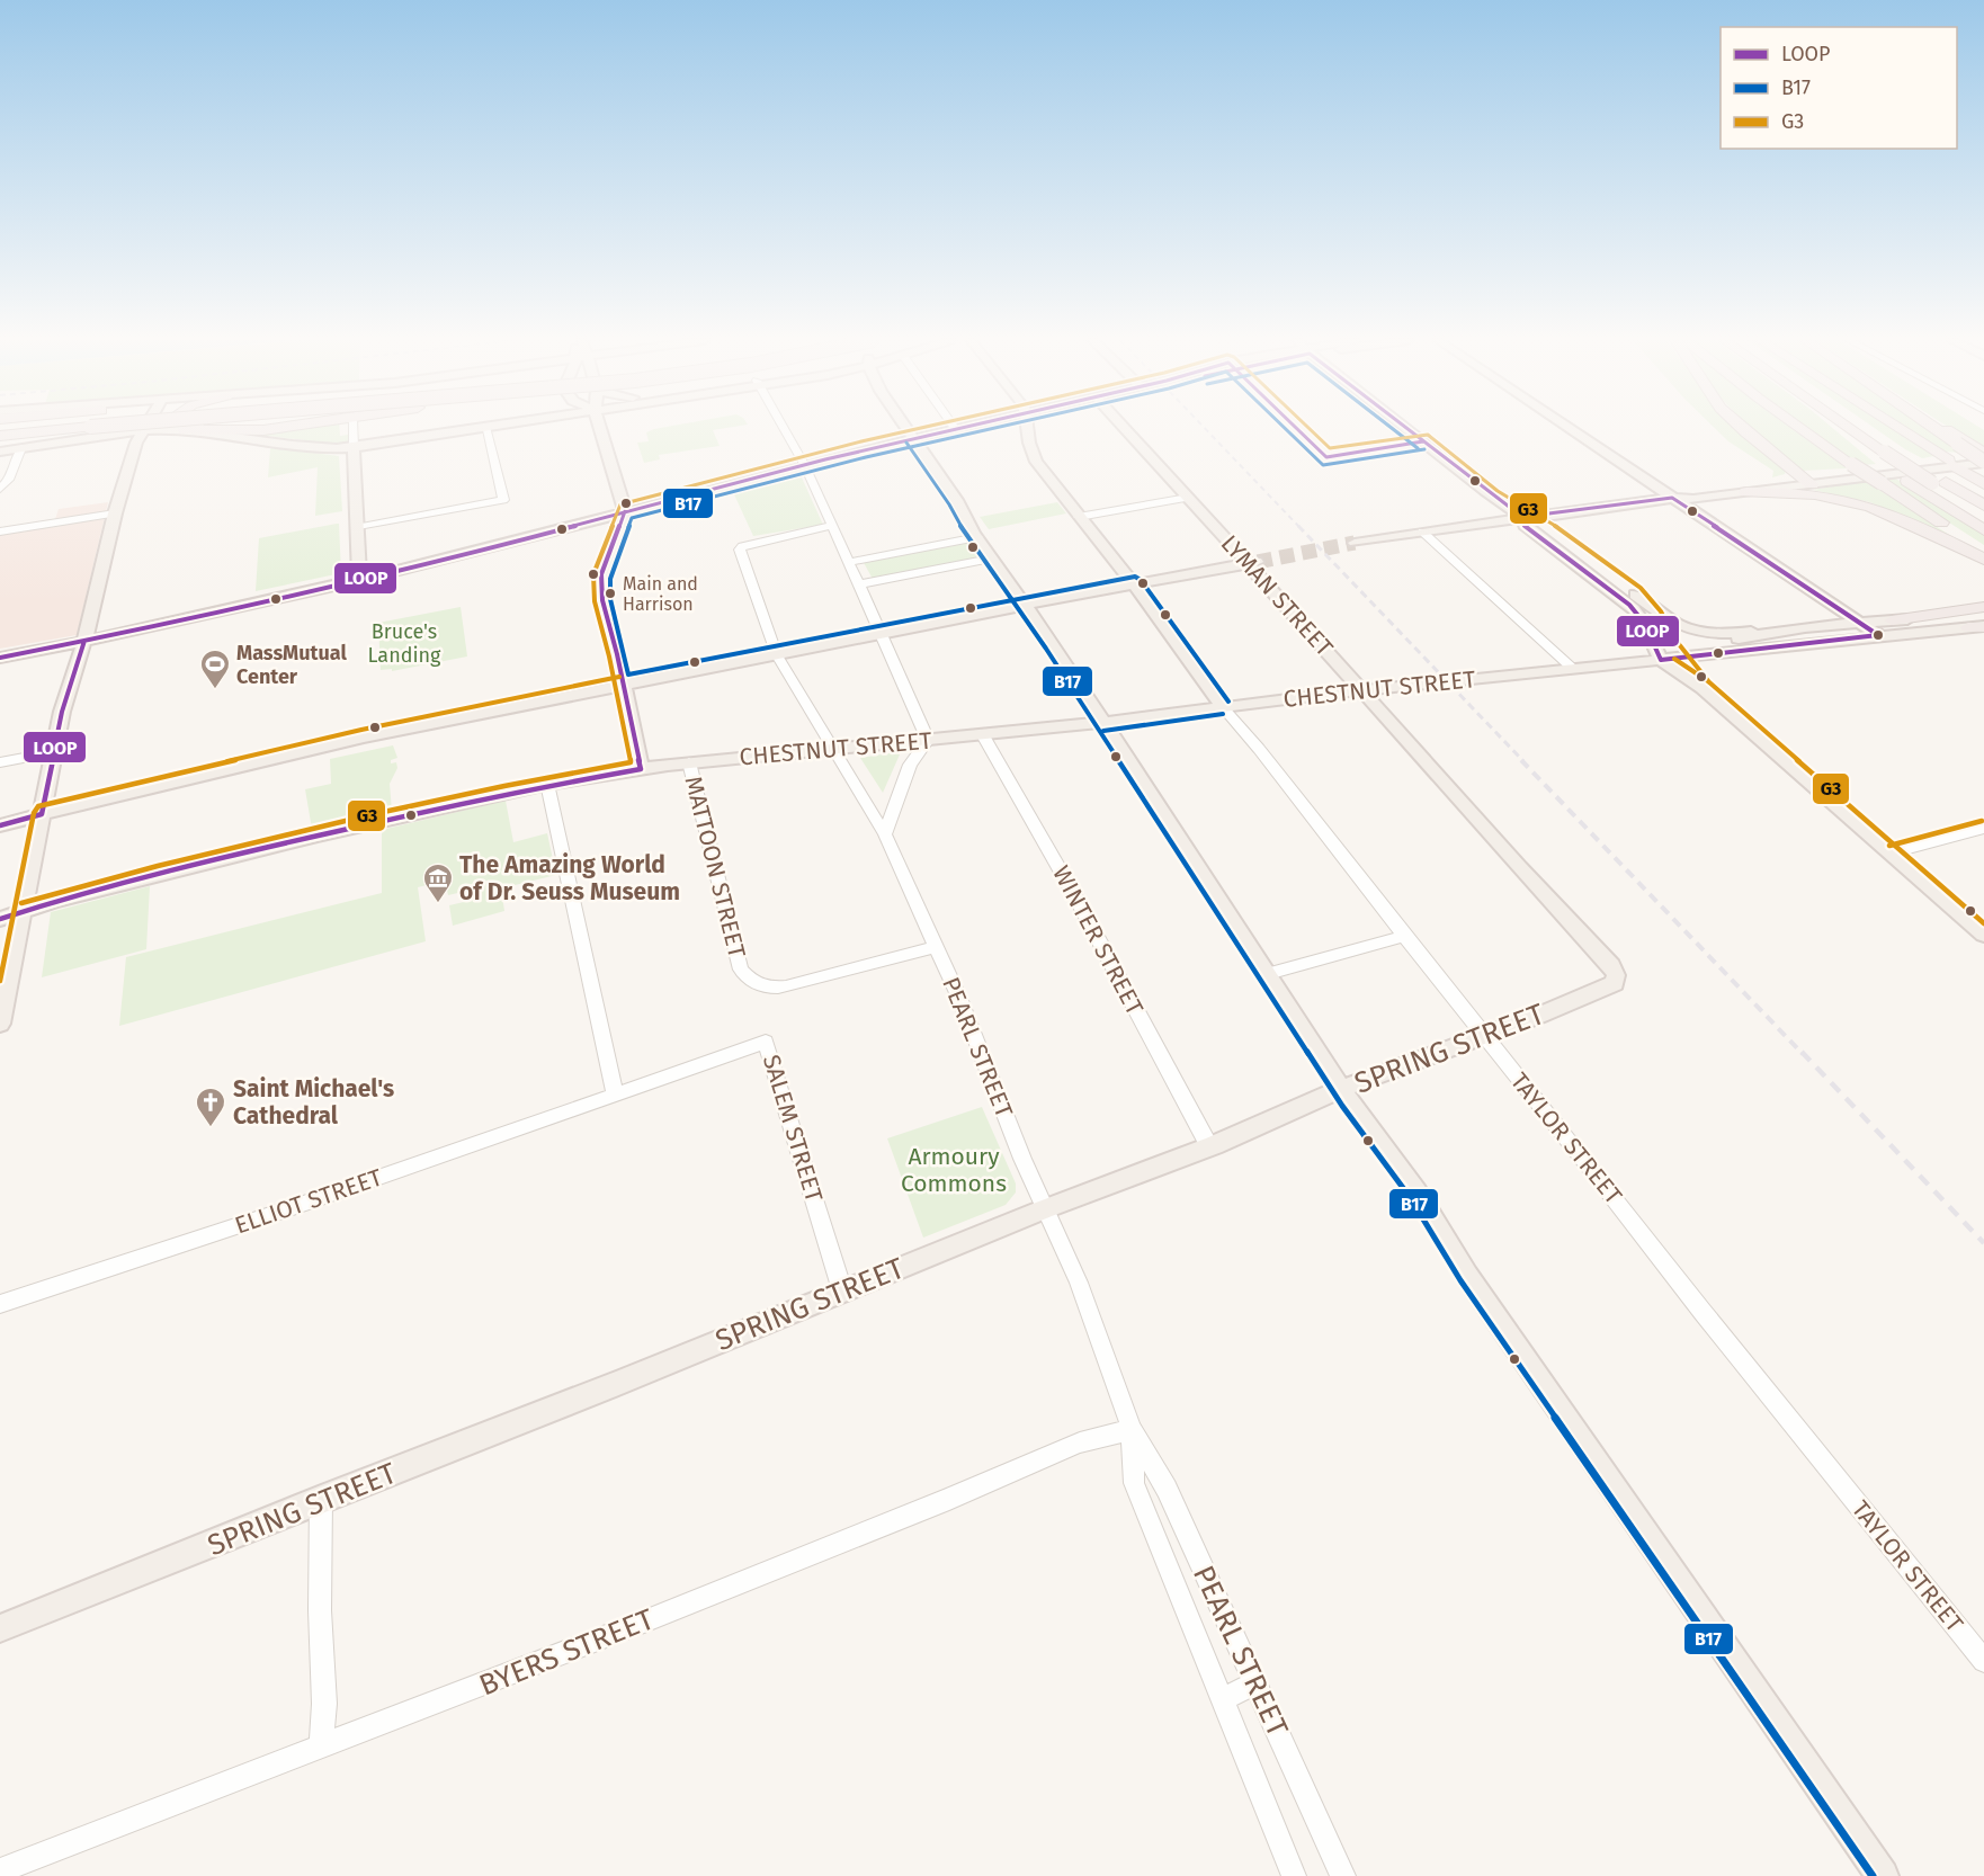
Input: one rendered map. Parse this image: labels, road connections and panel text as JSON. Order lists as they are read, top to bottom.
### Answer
{
  "streets": {
    "main road": [
      "LYMAN STREET",
      "CHESTNUT STREET",
      "SPRING STREET",
      "TAYLOR STREET"
    ],
    "street": [
      "MATTOON STREET",
      "WINTER STREET",
      "PEARL STREET",
      "SALEM STREET",
      "ELLIOT STREET",
      "BYERS STREET"
    ]
  },
  "crossings": [
    ["LYMAN STREET", "CHESTNUT STREET"],
    ["LYMAN STREET", "SPRING STREET"],
    ["CHESTNUT STREET", "MATTOON STREET"],
    ["CHESTNUT STREET", "WINTER STREET"],
    ["CHESTNUT STREET", "PEARL STREET"],
    ["CHESTNUT STREET", "TAYLOR STREET"],
    ["MATTOON STREET", "PEARL STREET"],
    ["WINTER STREET", "SPRING STREET"],
    ["PEARL STREET", "SPRING STREET"],
    ["PEARL STREET", "BYERS STREET"],
    ["SPRING STREET", "SALEM STREET"],
    ["SPRING STREET", "TAYLOR STREET"],
    ["SALEM STREET", "ELLIOT STREET"]
  ],
  "parks": ["Bruce's Landing", "Armoury Commons"],
  "places": {
    "other": ["Main and Harrison"],
    "sports": ["MassMutual Center"],
    "museum": ["The Amazing World of Dr. Seuss Museum"],
    "church": ["Saint Michael's Cathedral"]
  },
  "lines": ["transit line LOOP", "transit line B17", "transit line G3"],
  "legend": ["LOOP", "B17", "G3"]
}
